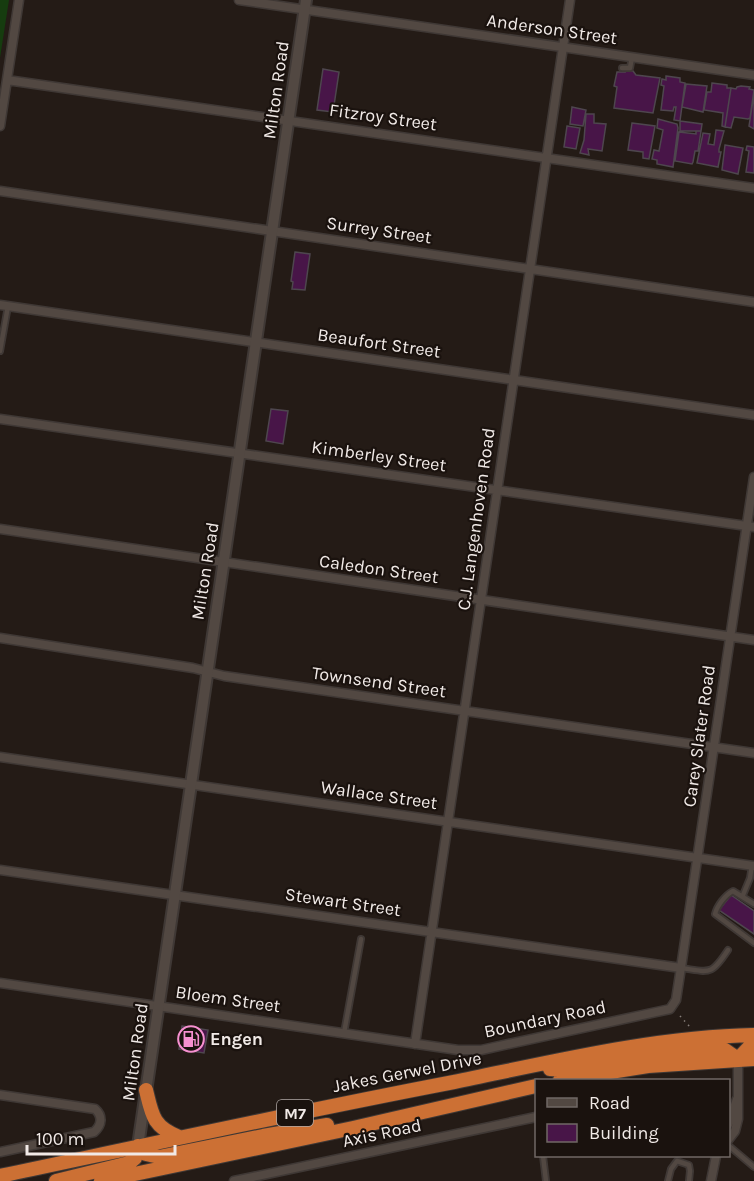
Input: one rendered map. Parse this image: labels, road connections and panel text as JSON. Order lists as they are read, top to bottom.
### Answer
{
  "streets": {
    "highway": ["Jakes Gerwel Drive", "M7"],
    "street": [
      "Anderson Street",
      "Milton Road",
      "Fitzroy Street",
      "Surrey Street",
      "Beaufort Street",
      "Kimberley Street",
      "C.J. Langenhoven Road",
      "Caledon Street",
      "Townsend Street",
      "Carey Slater Road",
      "Wallace Street",
      "Stewart Street",
      "Bloem Street",
      "Boundary Road",
      "Axis Road"
    ]
  },
  "crossings": [
    ["Anderson Street", "Milton Road"],
    ["Anderson Street", "C.J. Langenhoven Road"],
    ["Milton Road", "Fitzroy Street"],
    ["Milton Road", "Surrey Street"],
    ["Milton Road", "Beaufort Street"],
    ["Milton Road", "Kimberley Street"],
    ["Milton Road", "Caledon Street"],
    ["Milton Road", "Townsend Street"],
    ["Milton Road", "Wallace Street"],
    ["Milton Road", "Stewart Street"],
    ["Milton Road", "Bloem Street"],
    ["Milton Road", "Jakes Gerwel Drive"],
    ["Fitzroy Street", "C.J. Langenhoven Road"],
    ["Surrey Street", "C.J. Langenhoven Road"],
    ["Beaufort Street", "C.J. Langenhoven Road"],
    ["Kimberley Street", "C.J. Langenhoven Road"],
    ["Kimberley Street", "Carey Slater Road"],
    ["C.J. Langenhoven Road", "Caledon Street"],
    ["C.J. Langenhoven Road", "Townsend Street"],
    ["C.J. Langenhoven Road", "Wallace Street"],
    ["C.J. Langenhoven Road", "Stewart Street"],
    ["C.J. Langenhoven Road", "Bloem Street"],
    ["C.J. Langenhoven Road", "Boundary Road"],
    ["Caledon Street", "Carey Slater Road"],
    ["Townsend Street", "Carey Slater Road"],
    ["Carey Slater Road", "Wallace Street"],
    ["Carey Slater Road", "Stewart Street"],
    ["Carey Slater Road", "Boundary Road"],
    ["Bloem Street", "Boundary Road"]
  ],
  "places": {
    "fuel station": ["Engen"]
  },
  "legend": ["Road", "Building"],
  "scale_bar": "100 m"
}
